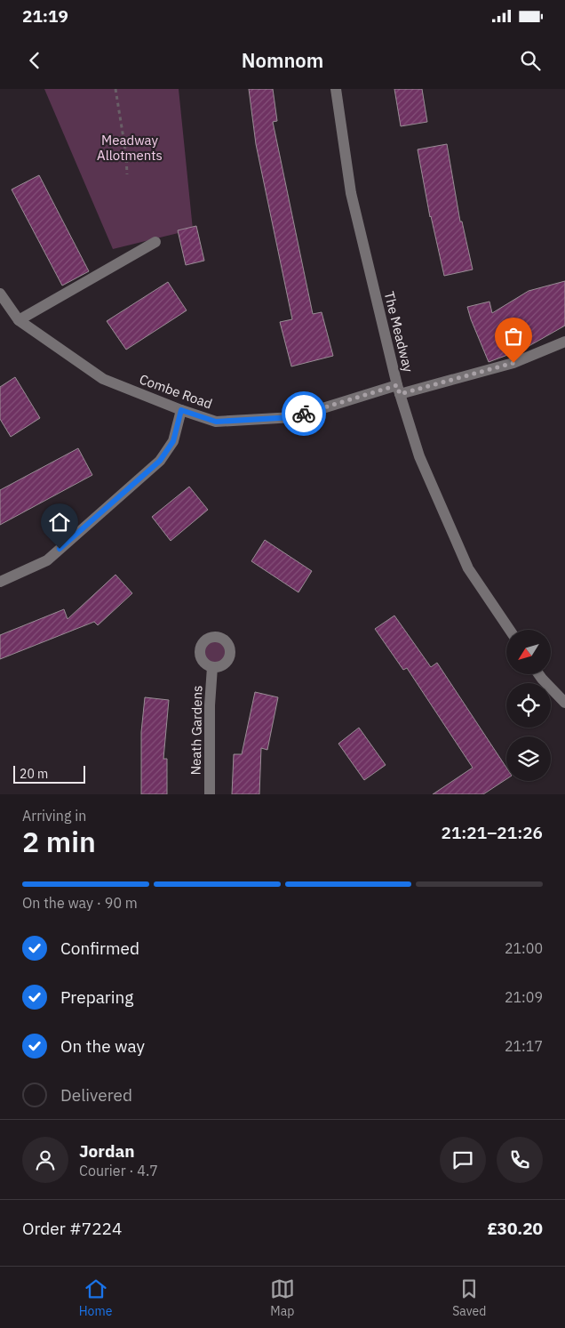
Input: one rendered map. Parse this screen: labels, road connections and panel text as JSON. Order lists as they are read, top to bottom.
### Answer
{
  "streets": {
    "street": ["The Meadway", "Combe Road", "Neath Gardens"]
  },
  "crossings": [
    ["The Meadway", "Combe Road"]
  ],
  "parks": ["Meadway Allotments"],
  "scale_bar": "20 m",
  "north": "bottom left",
  "page": {
    "status": "21:19",
    "header": "Nomnom",
    "scale": "20 m",
    "heading": ["2 min", "Arriving in", "21:21–21:26"],
    "panel": [
      "Jordan",
      "Courier · 4.7",
      "Order #7224",
      "£30.20"
    ],
    "bar": "On the way · 90 m",
    "list": [
      ["Confirmed", "21:00"],
      ["Preparing", "21:09"],
      ["On the way", "21:17"],
      "Delivered"
    ],
    "tabs": ["Home", "Map", "Saved"]
  }
}
